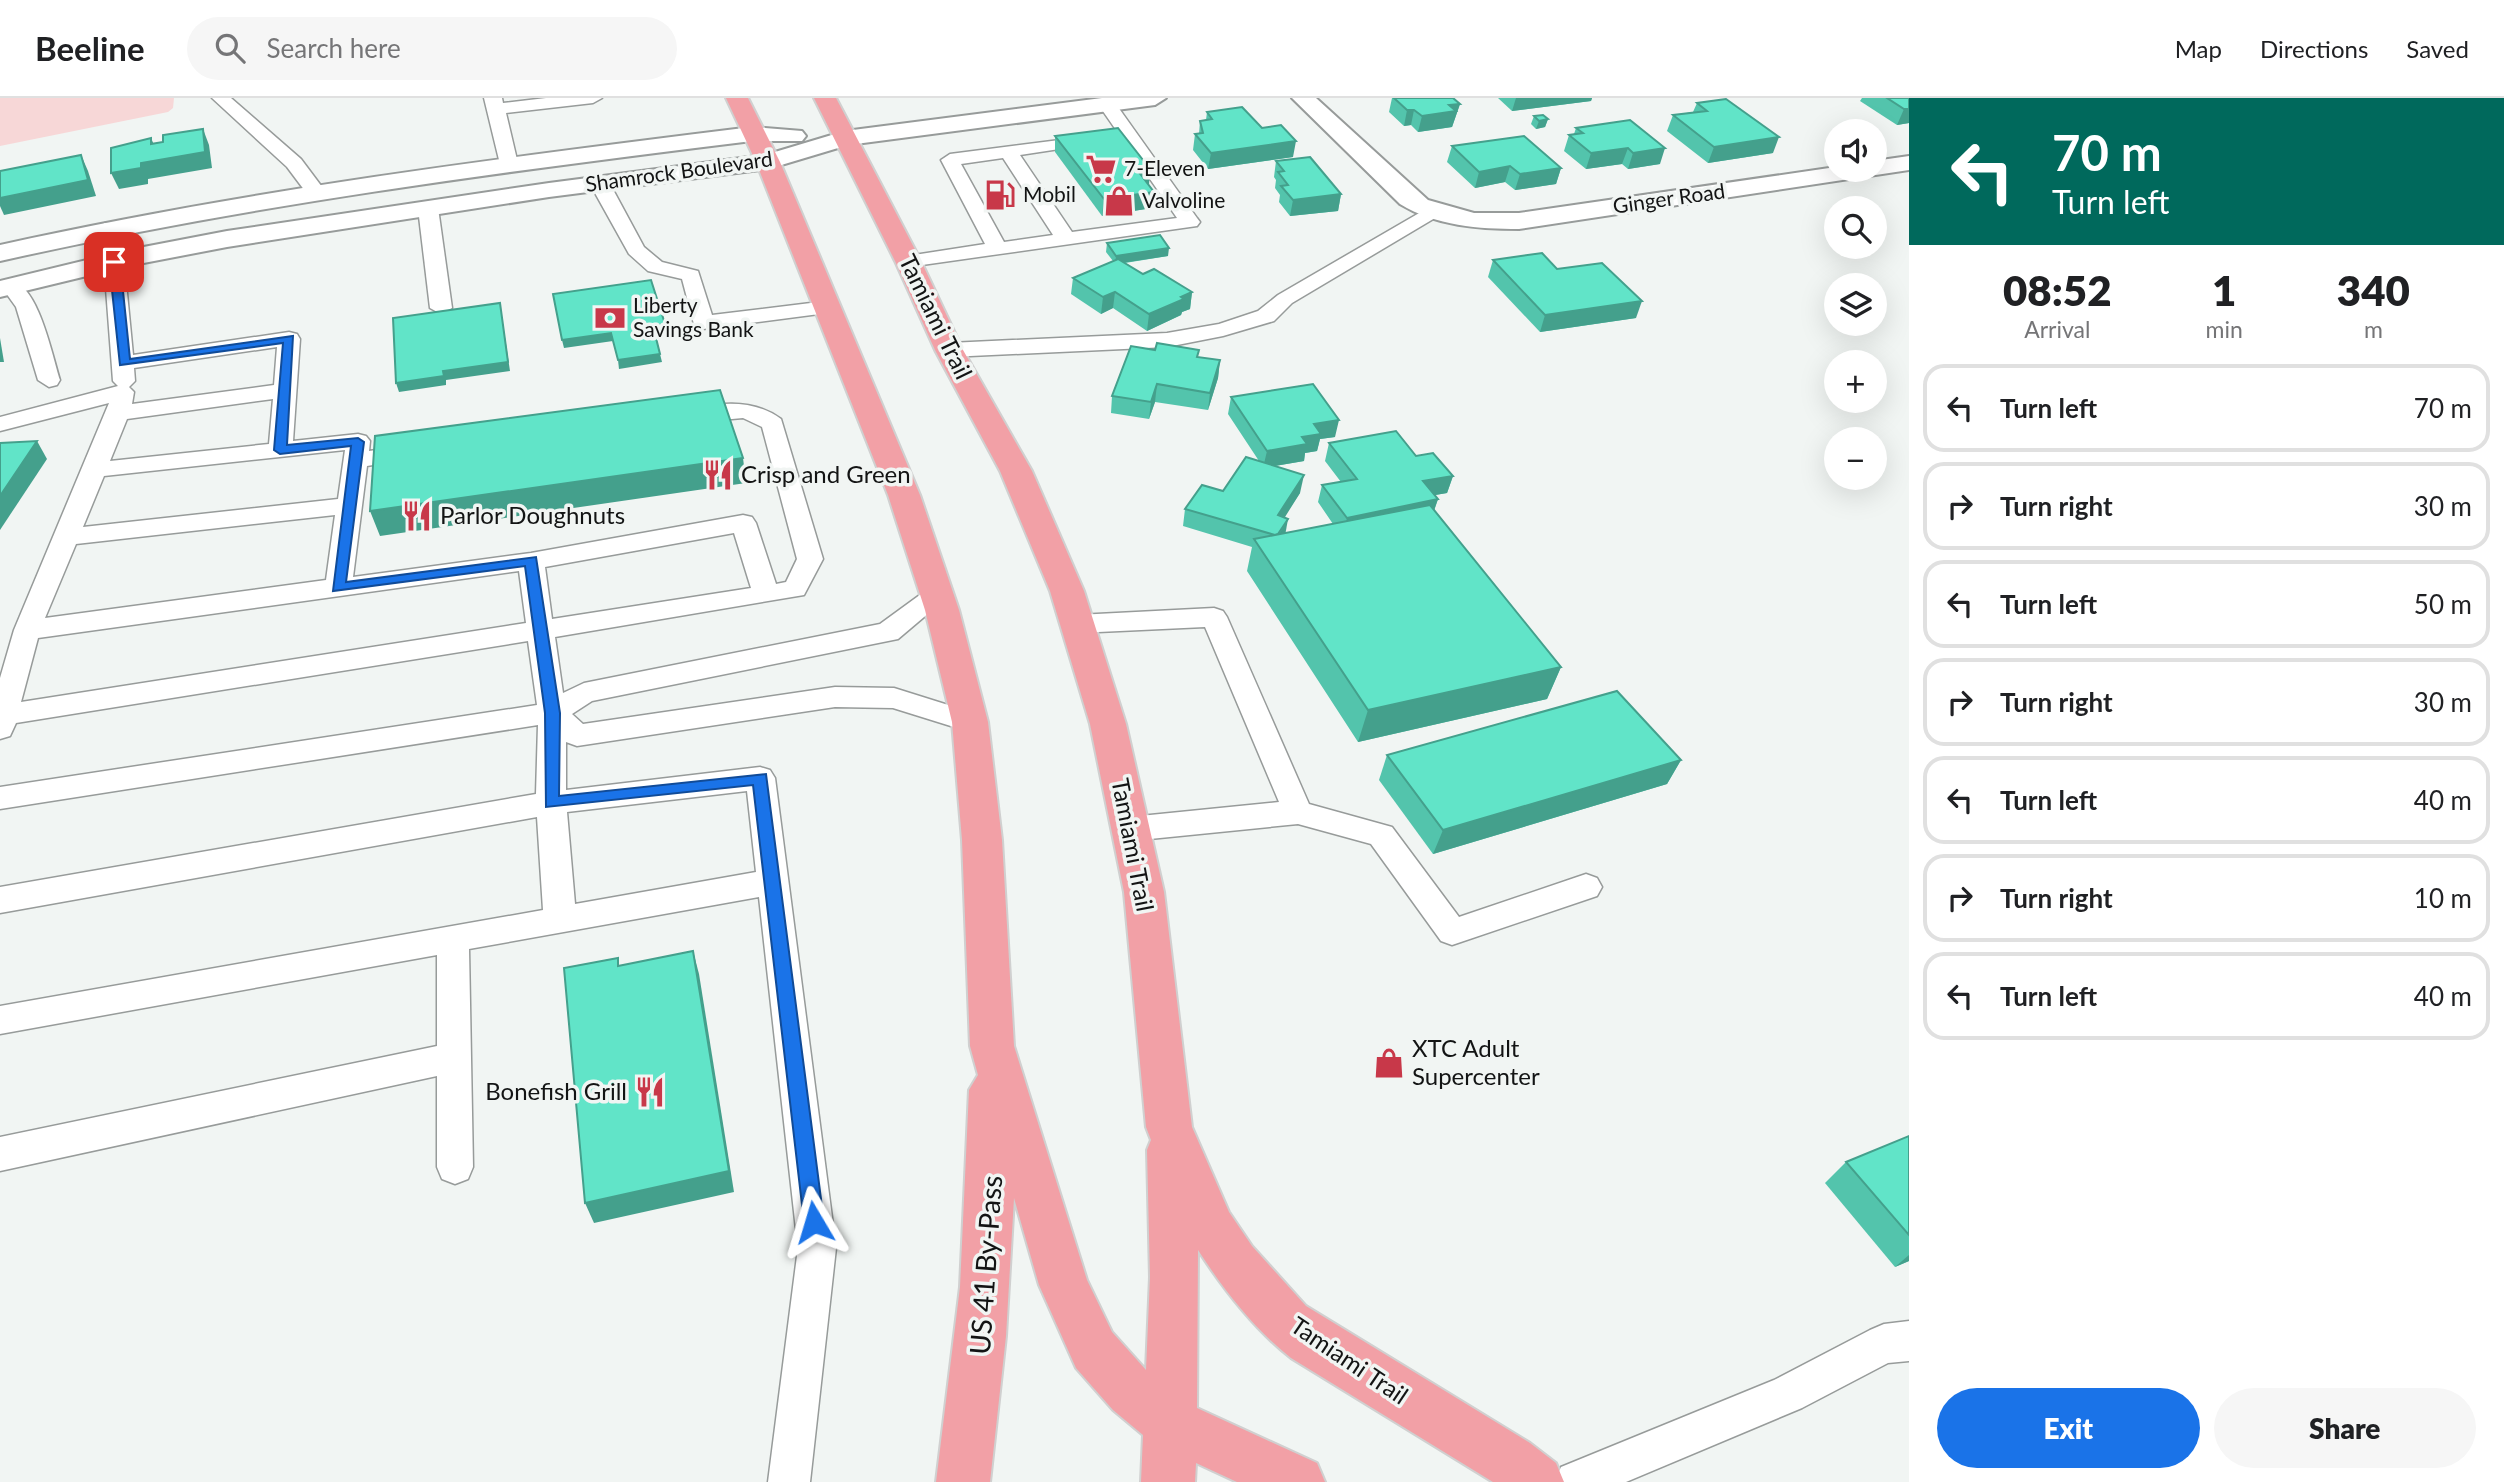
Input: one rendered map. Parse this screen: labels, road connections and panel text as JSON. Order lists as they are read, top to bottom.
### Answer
{
  "streets": {
    "main road": ["Tamiami Trail", "US 41 By-Pass"],
    "street": ["Shamrock Boulevard", "Ginger Road"]
  },
  "crossings": [
    ["Shamrock Boulevard", "Tamiami Trail"]
  ],
  "places": {
    "supermarket": ["7-Eleven"],
    "fuel station": ["Mobil"],
    "shop": ["Valvoline", "XTC Adult Supercenter"],
    "bank": ["Liberty Savings Bank"],
    "restaurant": ["Crisp and Green", "Parlor Doughnuts", "Bonefish Grill"]
  },
  "page": {
    "header": "Beeline",
    "search": "Search here",
    "nav": ["Map", "Directions", "Saved"],
    "turn": ["70 m", "Turn left"],
    "map_buttons": ["+", "−"],
    "eta": [
      "08:52",
      "Arrival",
      "1",
      "min",
      "340",
      "m"
    ],
    "list": [
      {
        "name": "Turn left",
        "value": "70 m"
      },
      {
        "name": "Turn right",
        "value": "30 m"
      },
      {
        "name": "Turn left",
        "value": "50 m"
      },
      {
        "name": "Turn right",
        "value": "30 m"
      },
      {
        "name": "Turn left",
        "value": "40 m"
      },
      {
        "name": "Turn right",
        "value": "10 m"
      },
      {
        "name": "Turn left",
        "value": "40 m"
      }
    ],
    "buttons": ["Exit", "Share"]
  }
}
